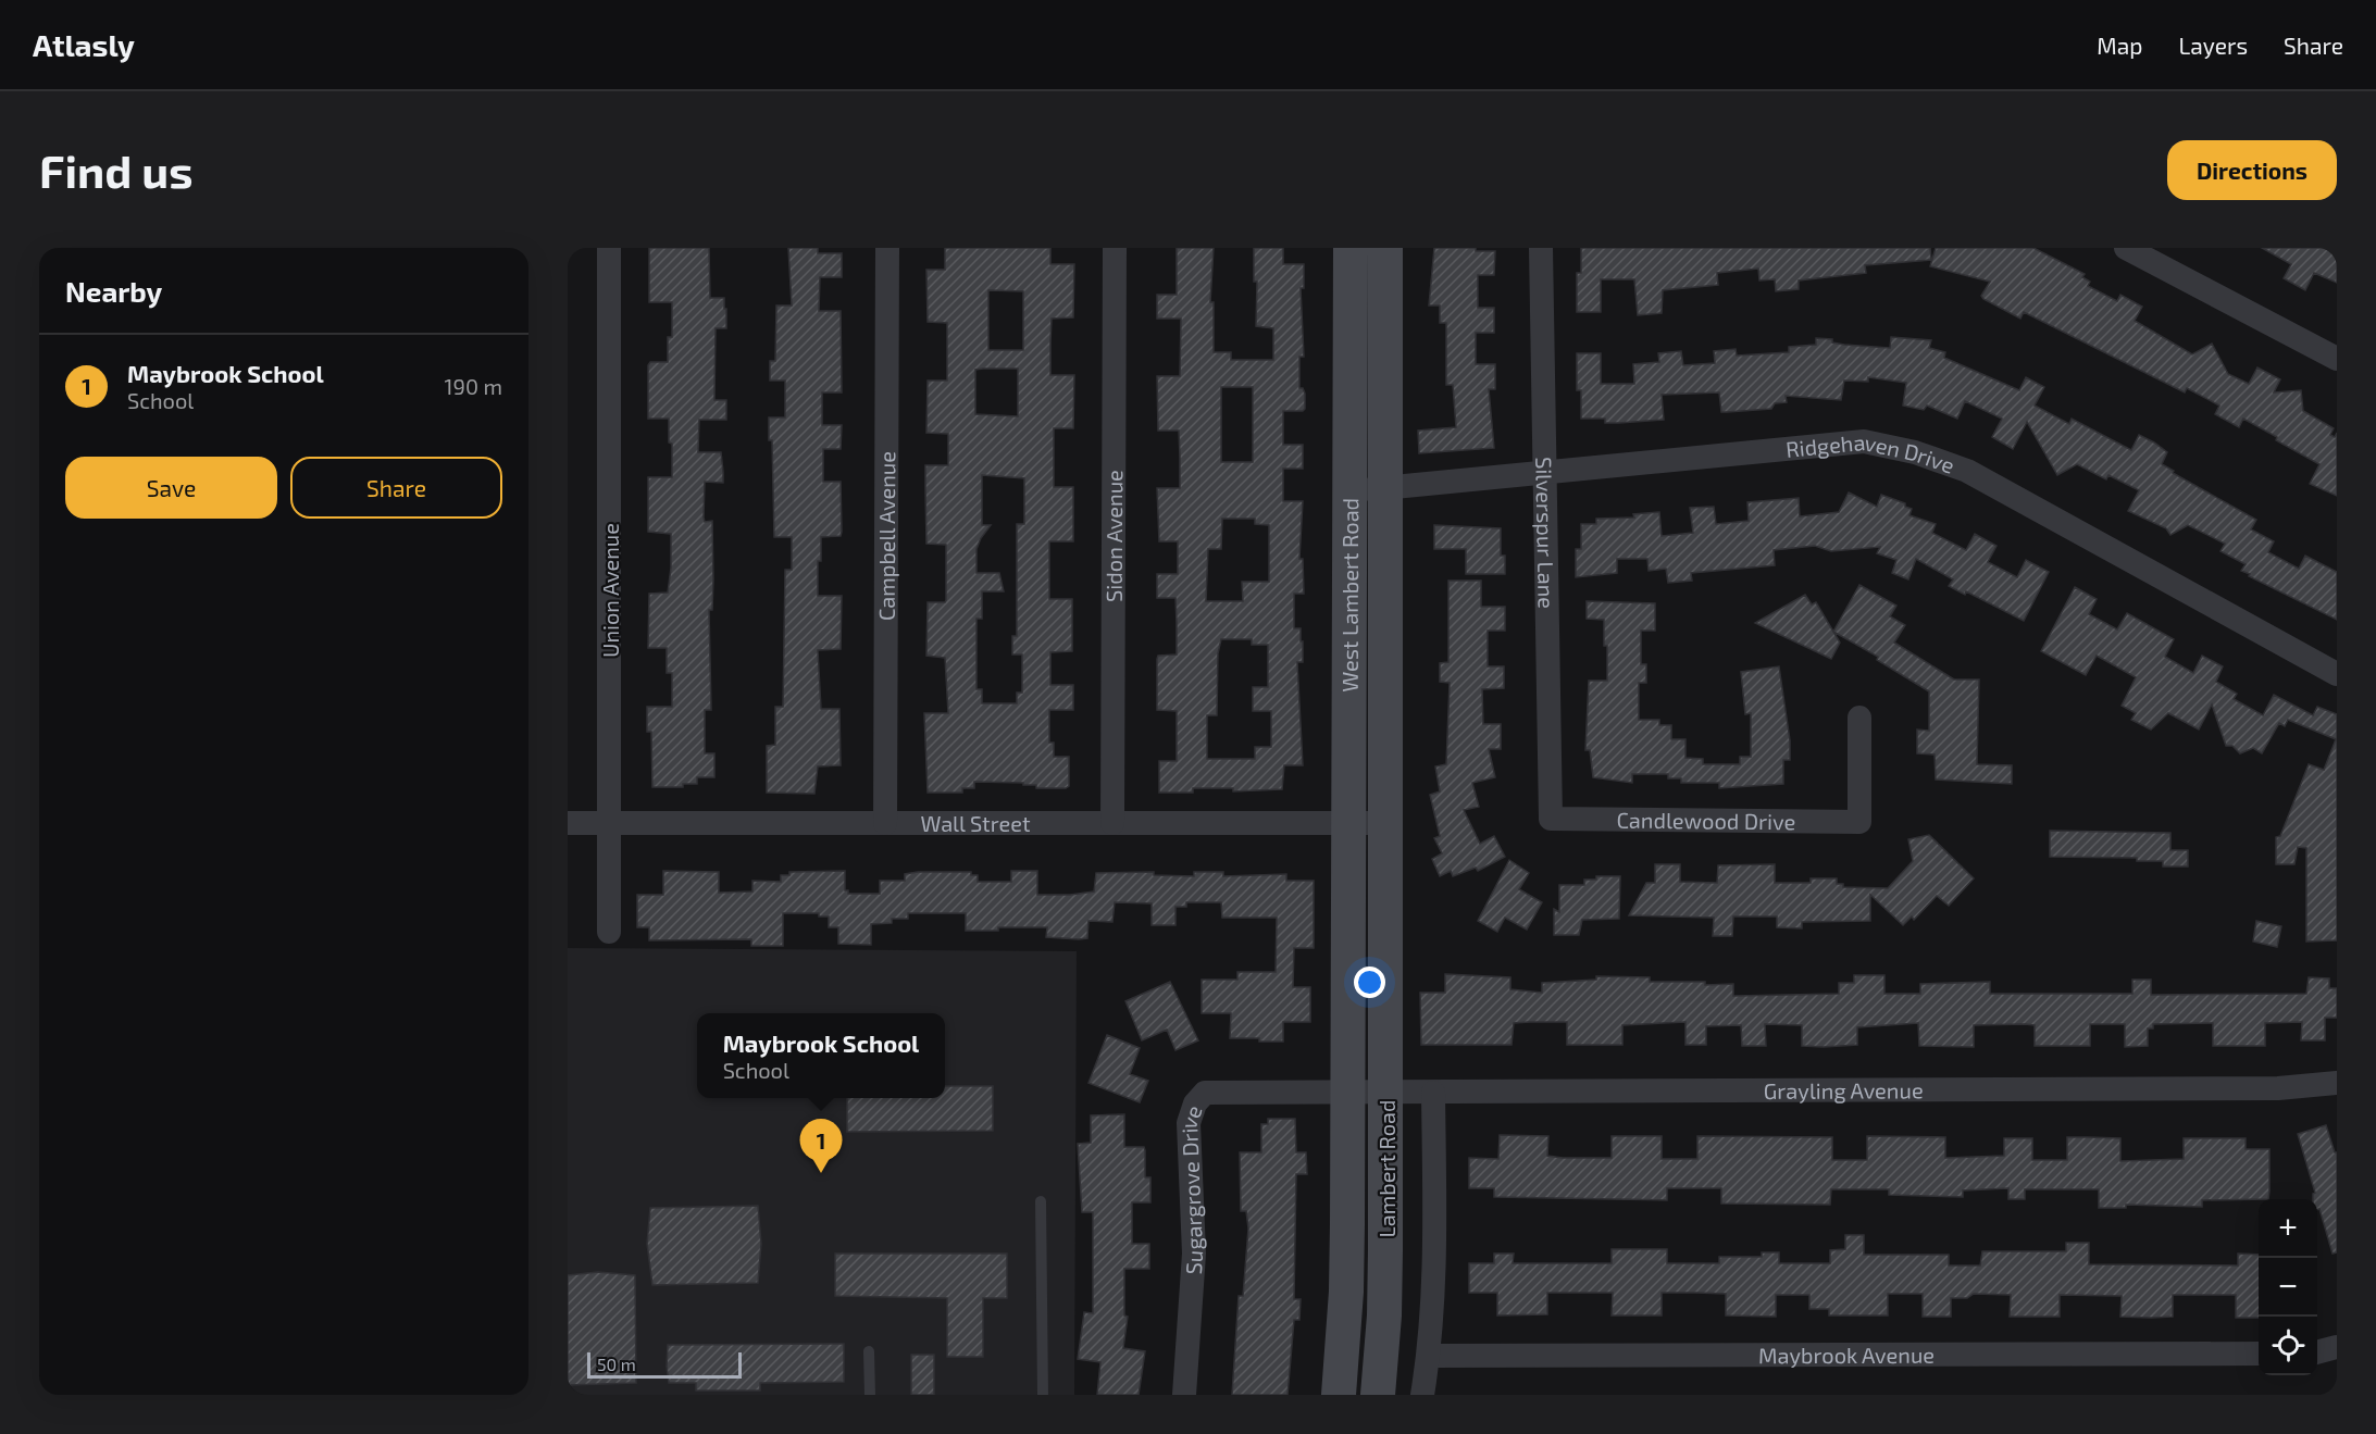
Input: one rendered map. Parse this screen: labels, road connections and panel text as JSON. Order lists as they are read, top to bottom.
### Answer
{
  "streets": {
    "main road": ["West Lambert Road", "Lambert Road"],
    "street": [
      "Ridgehaven Drive",
      "Silverspur Lane",
      "Campbell Avenue",
      "Sidon Avenue",
      "Union Avenue",
      "Candlewood Drive",
      "Wall Street",
      "Grayling Avenue",
      "Sugargrove Drive",
      "Maybrook Avenue"
    ]
  },
  "crossings": [
    ["Ridgehaven Drive", "Silverspur Lane"],
    ["Ridgehaven Drive", "West Lambert Road"],
    ["Silverspur Lane", "Candlewood Drive"],
    ["Campbell Avenue", "Wall Street"],
    ["Sidon Avenue", "Wall Street"],
    ["Union Avenue", "Wall Street"],
    ["West Lambert Road", "Wall Street"],
    ["West Lambert Road", "Lambert Road"],
    ["Grayling Avenue", "Lambert Road"],
    ["Grayling Avenue", "Sugargrove Drive"],
    ["Lambert Road", "Sugargrove Drive"]
  ],
  "scale_bar": "50 m",
  "page": {
    "header": "Atlasly",
    "nav": ["Map", "Layers", "Share"],
    "buttons": [
      "Directions",
      ["Save", "Share"]
    ],
    "title": "Find us",
    "heading": "Nearby",
    "list": [
      {
        "mark": "1",
        "name": "Maybrook School",
        "note": "School",
        "value": "190 m"
      }
    ],
    "popup": ["Maybrook School", "School"],
    "pins": "1",
    "map_buttons": ["+", "−"],
    "scale": "50 m"
  }
}
